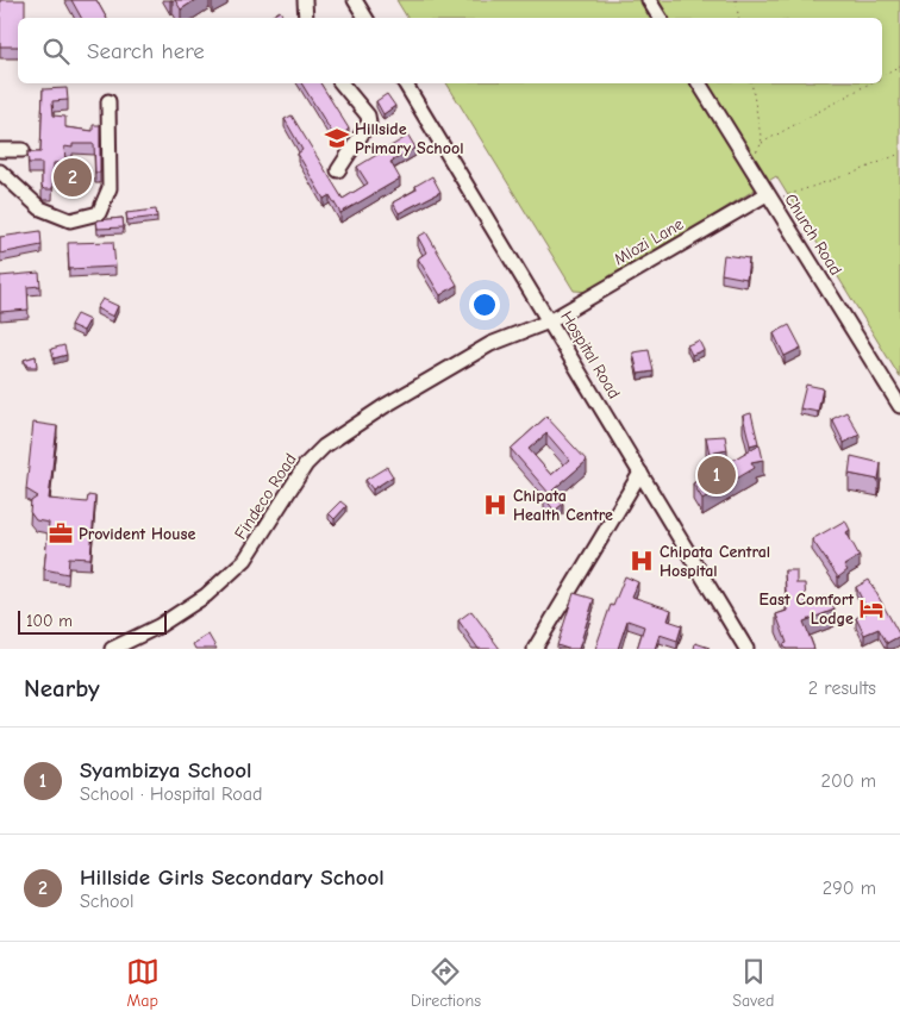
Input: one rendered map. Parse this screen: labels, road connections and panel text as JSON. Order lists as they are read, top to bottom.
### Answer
{
  "streets": {
    "street": [
      "Church Road",
      "Mlozi Lane",
      "Hospital Road",
      "Findeco Road"
    ]
  },
  "crossings": [
    ["Church Road", "Mlozi Lane"],
    ["Mlozi Lane", "Hospital Road"],
    ["Mlozi Lane", "Findeco Road"],
    ["Hospital Road", "Findeco Road"]
  ],
  "places": {
    "school or university": ["Hillside Primary School"],
    "hospital": ["Chipata Health Centre", "Chipata Central Hospital"],
    "office": ["Provident House"],
    "hotel": ["East Comfort Lodge"]
  },
  "scale_bar": "100 m",
  "page": {
    "search": "Search here",
    "pins": ["2", "1"],
    "scale": "100 m",
    "heading": ["Nearby", "2 results"],
    "list": [
      {
        "mark": "1",
        "name": "Syambizya School",
        "note": "School · Hospital Road",
        "value": "200 m"
      },
      {
        "mark": "2",
        "name": "Hillside Girls Secondary School",
        "note": "School",
        "value": "290 m"
      }
    ],
    "nav": ["Map", "Directions", "Saved"]
  }
}
